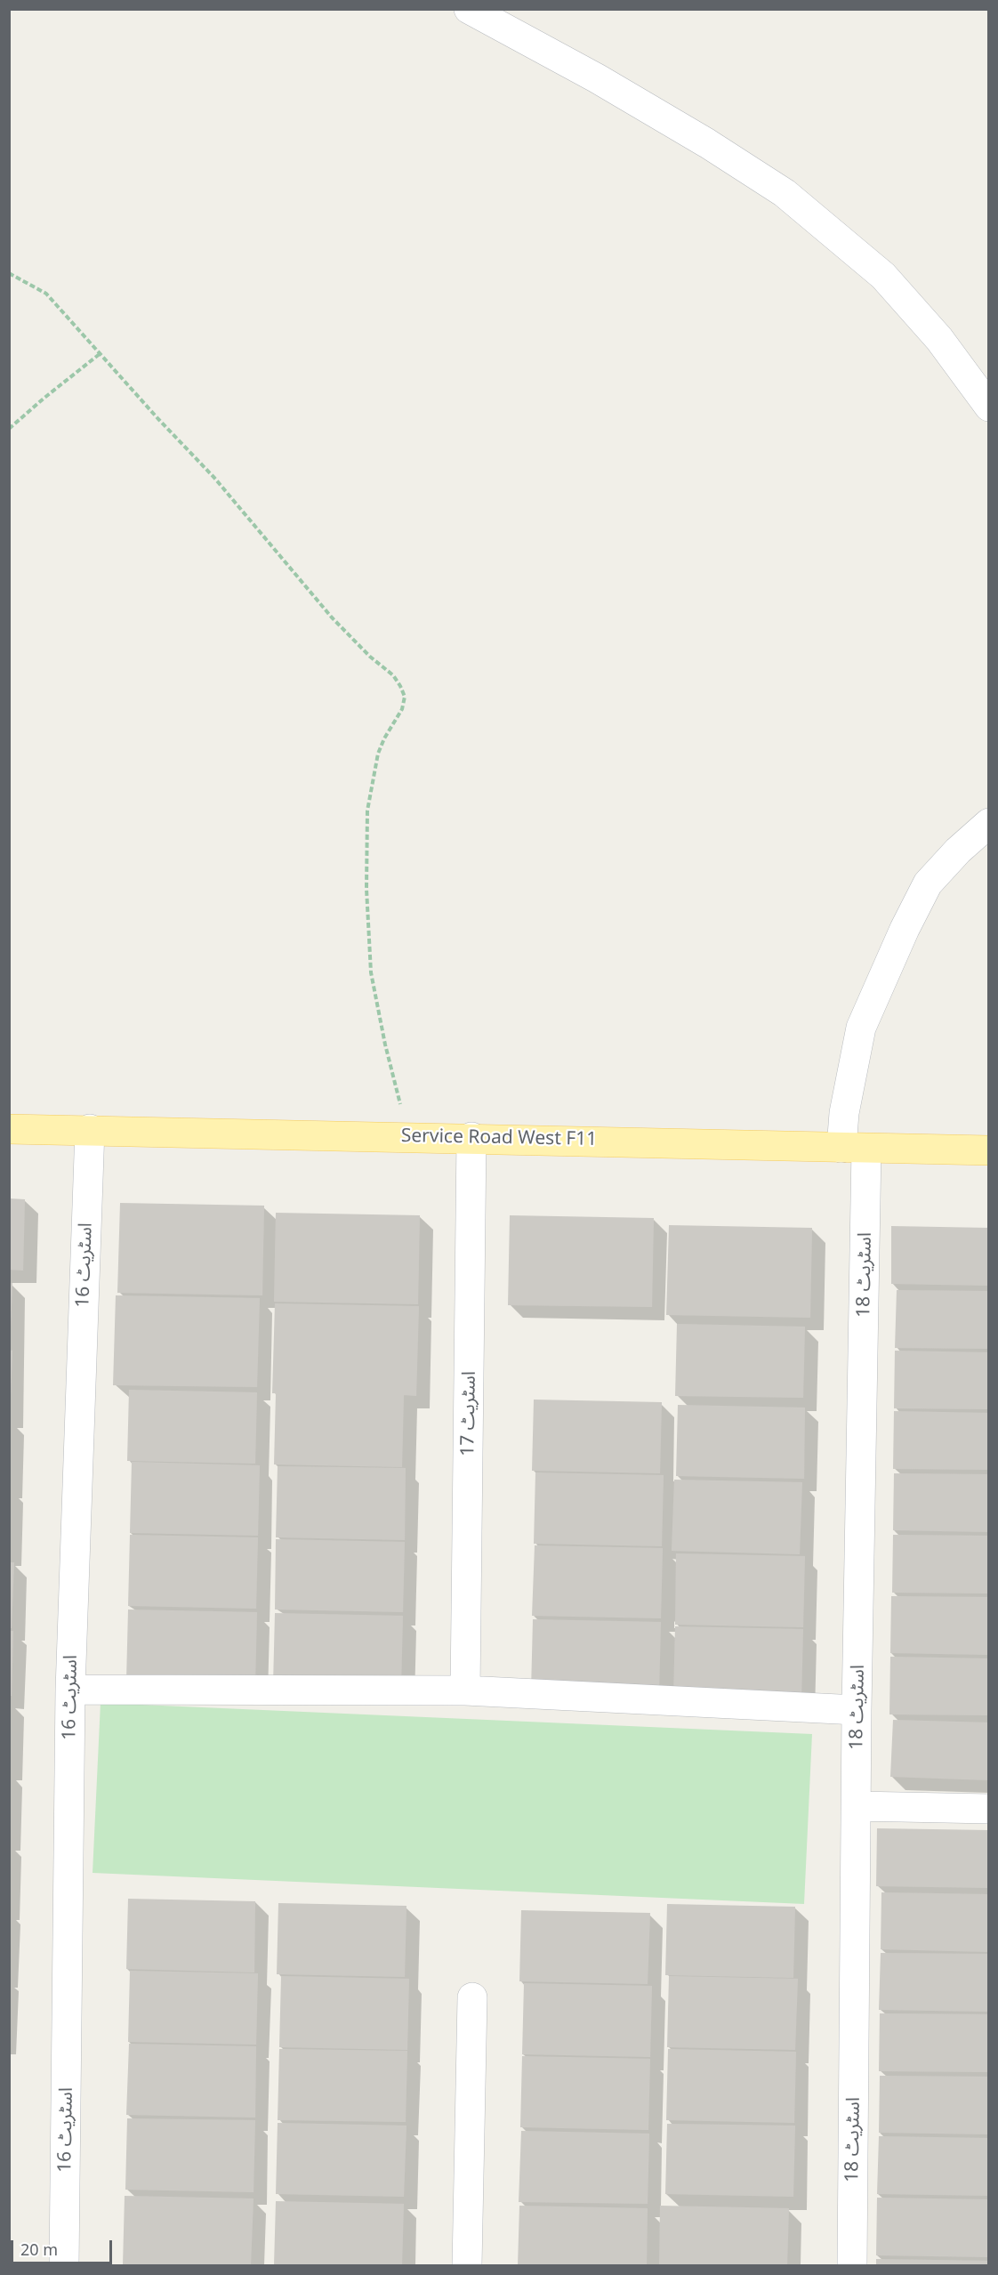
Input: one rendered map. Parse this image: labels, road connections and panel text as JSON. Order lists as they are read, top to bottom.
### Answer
{
  "streets": {
    "main road": ["Service Road West F11"],
    "street": ["اسٹریٹ 16", "اسٹریٹ 18", "اسٹریٹ 17"]
  },
  "crossings": [
    ["Service Road West F11", "اسٹریٹ 16"],
    ["Service Road West F11", "اسٹریٹ 18"],
    ["Service Road West F11", "اسٹریٹ 17"]
  ],
  "scale_bar": "20 m"
}
